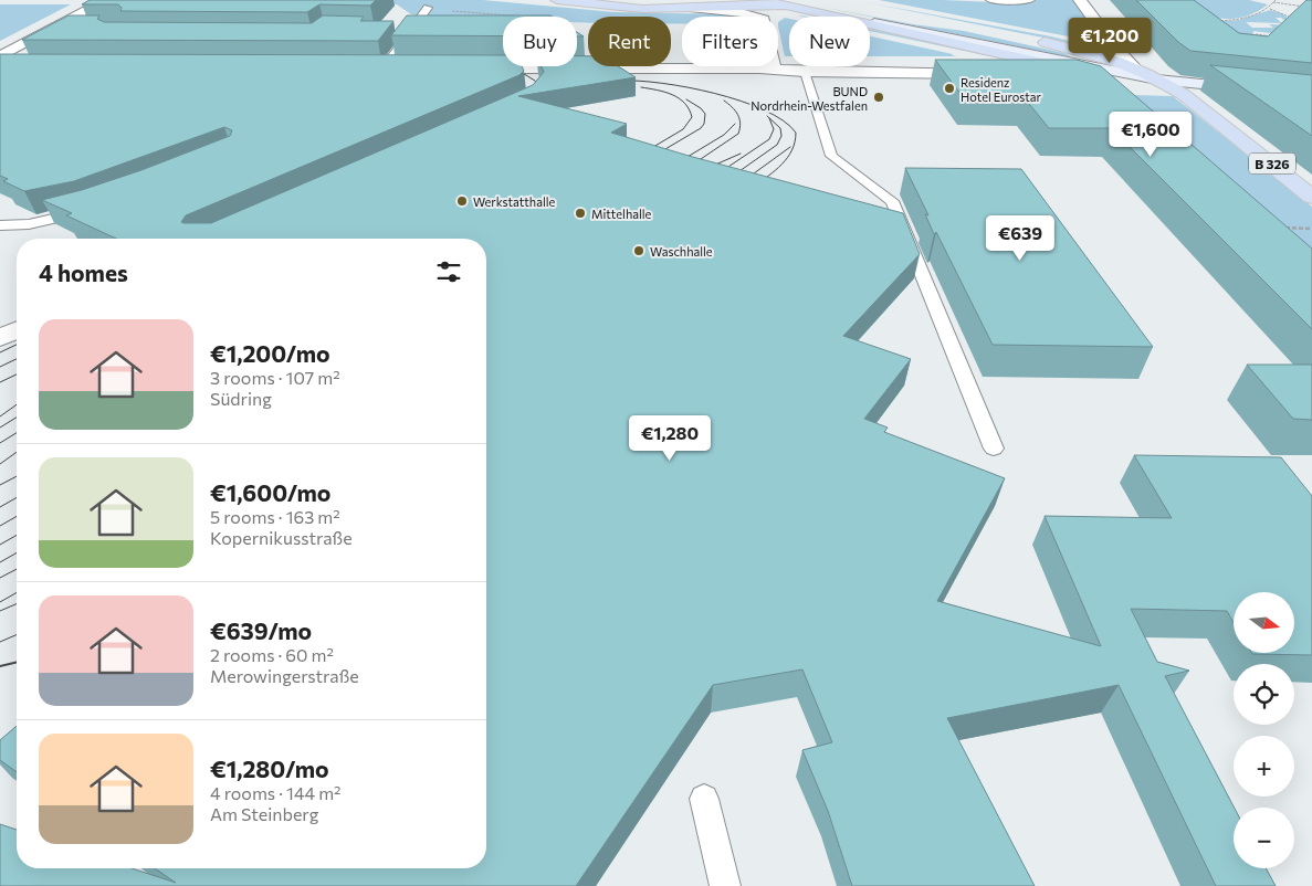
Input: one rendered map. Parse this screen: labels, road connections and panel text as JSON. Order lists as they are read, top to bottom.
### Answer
{
  "streets": {
    "main road": ["B 326"]
  },
  "places": [
    "Residenz Hotel Eurostar",
    "BUND Nordrhein-Westfalen",
    "Werkstatthalle",
    "Mittelhalle",
    "Waschhalle"
  ],
  "north": "right",
  "page": {
    "chip": [
      "Buy",
      "Rent",
      "Filters",
      "New"
    ],
    "price": [
      "€1,200",
      "€1,600",
      "€639",
      "€1,280"
    ],
    "heading": "4 homes",
    "list": [
      {
        "name": "€1,200/mo",
        "note": "3 rooms · 107 m² · Südring"
      },
      {
        "name": "€1,600/mo",
        "note": "5 rooms · 163 m² · Kopernikusstraße"
      },
      {
        "name": "€639/mo",
        "note": "2 rooms · 60 m² · Merowingerstraße"
      },
      {
        "name": "€1,280/mo",
        "note": "4 rooms · 144 m² · Am Steinberg"
      }
    ],
    "map_buttons": ["+", "−"]
  }
}
